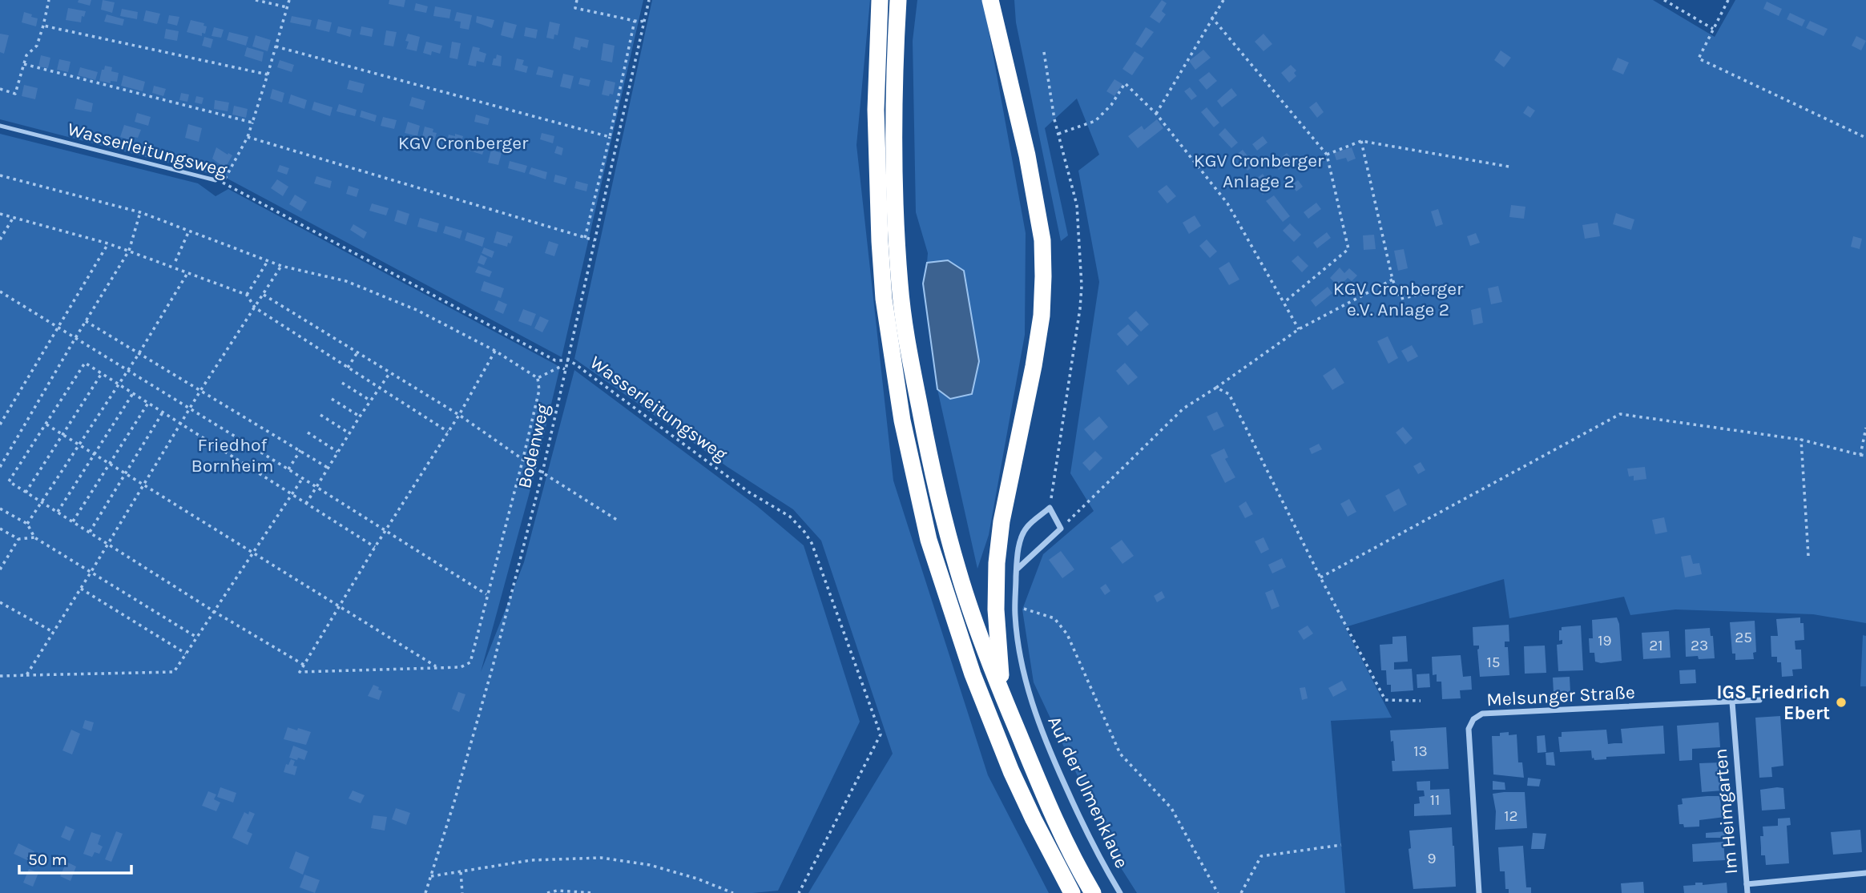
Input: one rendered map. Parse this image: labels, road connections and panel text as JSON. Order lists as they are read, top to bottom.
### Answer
{
  "streets": {
    "street": ["Melsunger Straße", "Auf der Ulmenklaue", "Im Heimgarten"],
    "lane": ["Wasserleitungsweg"],
    "path": ["Bodenweg"]
  },
  "crossings": [
    ["Wasserleitungsweg", "Bodenweg"],
    ["Melsunger Straße", "Im Heimgarten"]
  ],
  "parks": [
    "KGV Cronberger",
    "KGV Cronberger Anlage 2",
    "KGV Cronberger e.V. Anlage 2",
    "Friedhof Bornheim"
  ],
  "places": ["IGS Friedrich Ebert"],
  "house_numbers": [
    "25",
    "19",
    "21",
    "23",
    "15",
    "13",
    "11",
    "12",
    "9"
  ],
  "scale_bar": "50 m"
}
